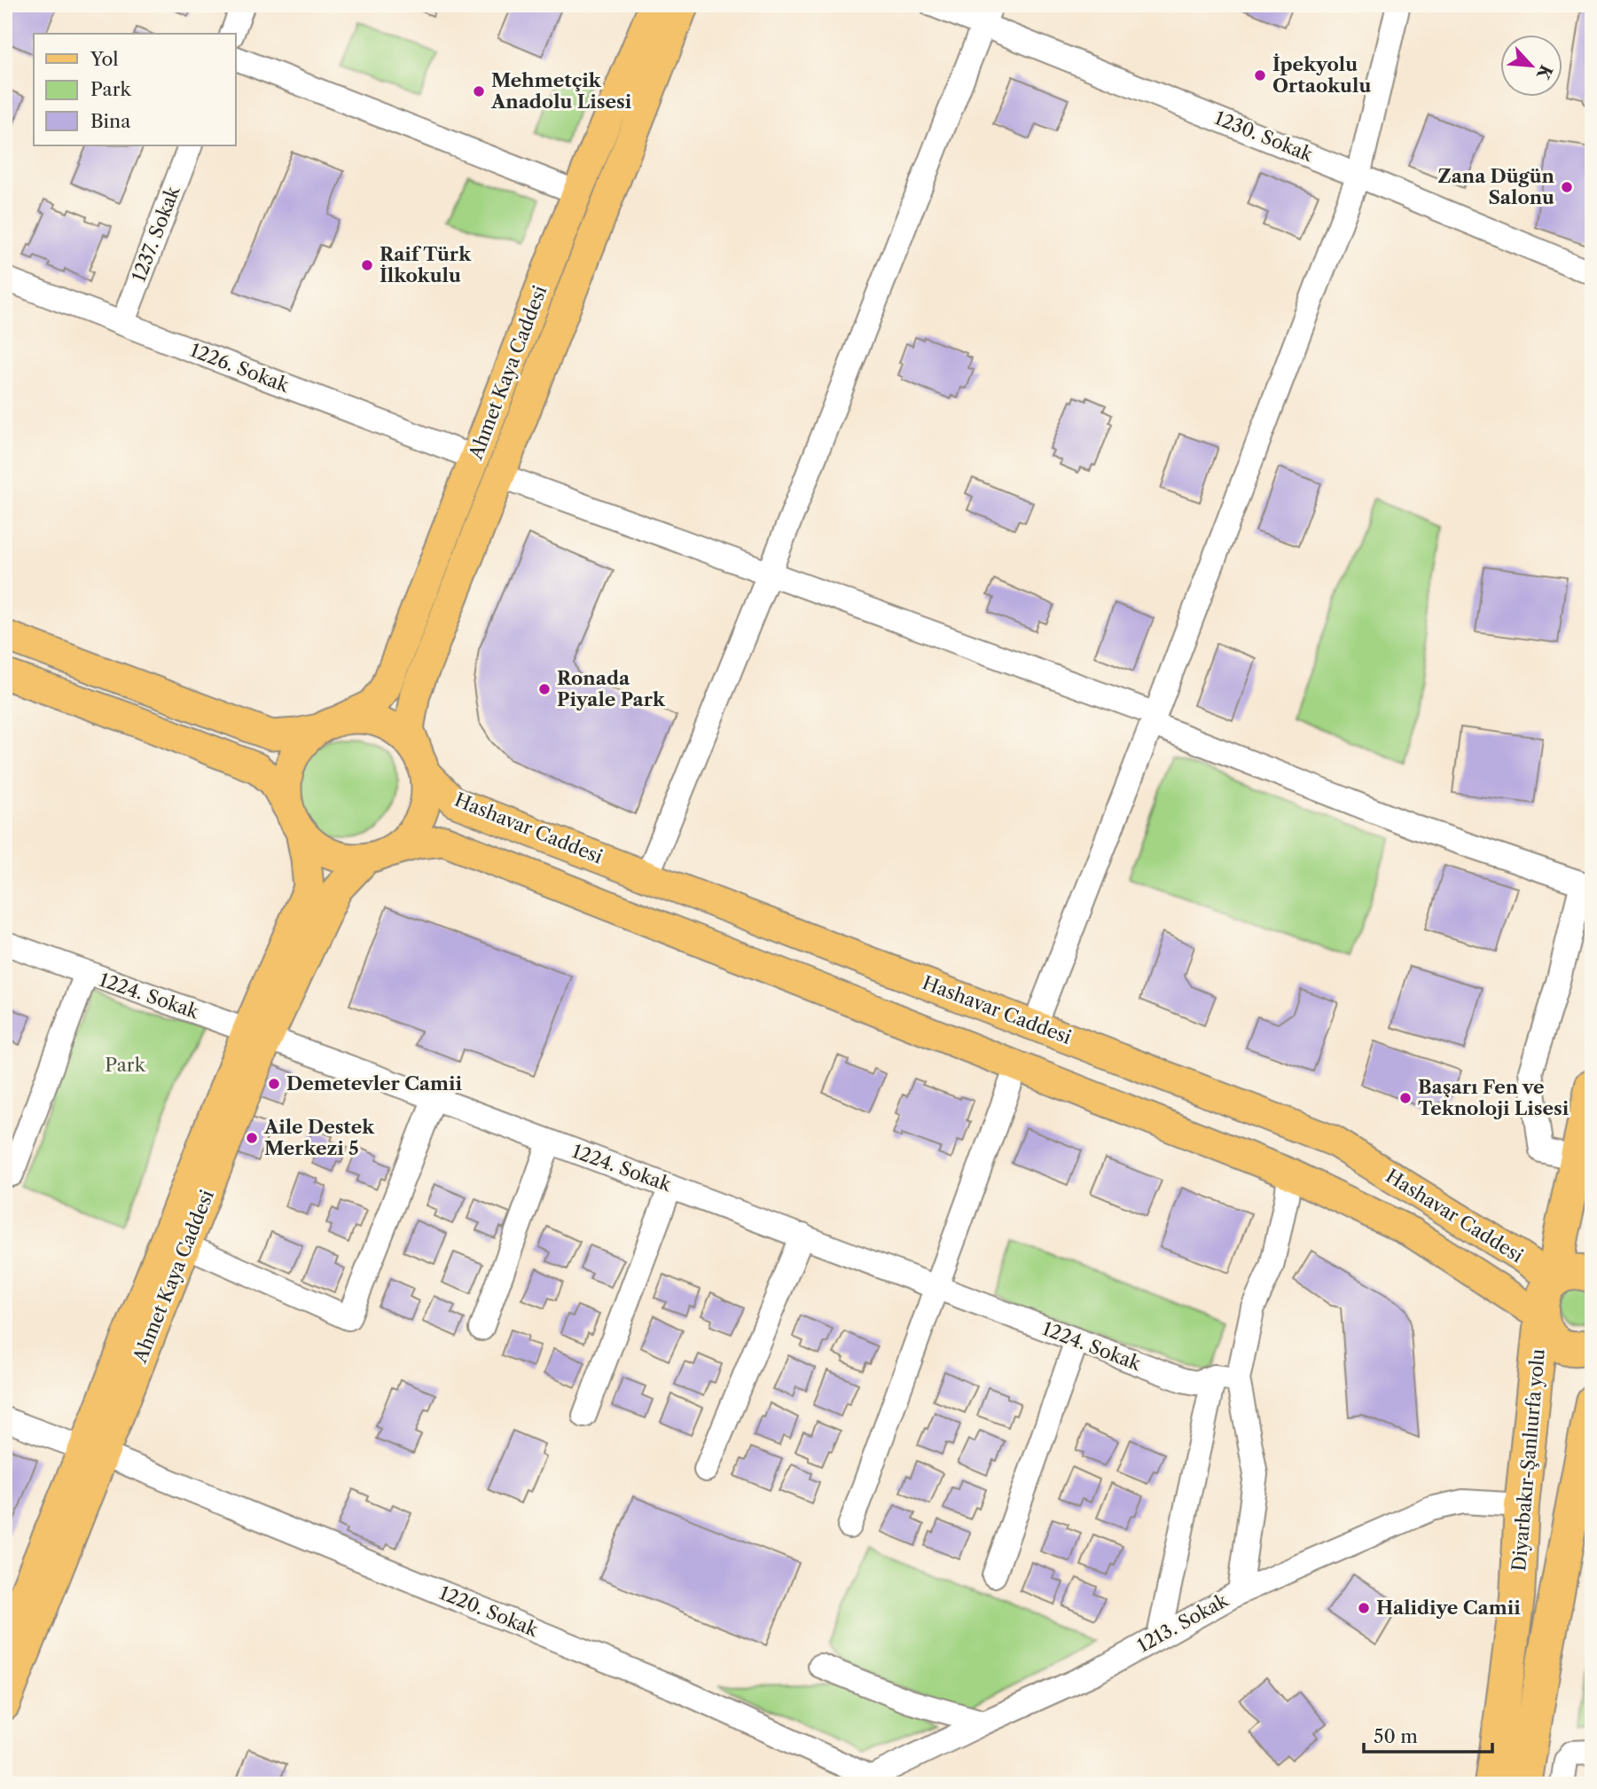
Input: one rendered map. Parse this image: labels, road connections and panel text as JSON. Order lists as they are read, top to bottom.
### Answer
{
  "streets": {
    "highway": ["Diyarbakır-Şanlıurfa yolu"],
    "main road": ["Ahmet Kaya Caddesi", "Hashavar Caddesi"],
    "street": [
      "1230. Sokak",
      "1237. Sokak",
      "1226. Sokak",
      "1224. Sokak",
      "1220. Sokak",
      "1213. Sokak"
    ]
  },
  "crossings": [
    ["1237. Sokak", "1226. Sokak"],
    ["1226. Sokak", "Ahmet Kaya Caddesi"],
    ["Ahmet Kaya Caddesi", "Hashavar Caddesi"],
    ["Ahmet Kaya Caddesi", "1224. Sokak"],
    ["Ahmet Kaya Caddesi", "1220. Sokak"],
    ["Hashavar Caddesi", "Diyarbakır-Şanlıurfa yolu"],
    ["Diyarbakır-Şanlıurfa yolu", "1213. Sokak"],
    ["1220. Sokak", "1213. Sokak"]
  ],
  "parks": ["Park"],
  "places": [
    "İpekyolu Ortaokulu",
    "Mehmetçik Anadolu Lisesi",
    "Zana Dügün Salonu",
    "Raif Türk İlkokulu",
    "Ronada Piyale Park",
    "Demetevler Camii",
    "Başarı Fen ve Teknoloji Lisesi",
    "Aile Destek Merkezi 5",
    "Halidiye Camii"
  ],
  "legend": ["Yol", "Park", "Bina"],
  "scale_bar": "50 m",
  "north": "bottom right"
}
